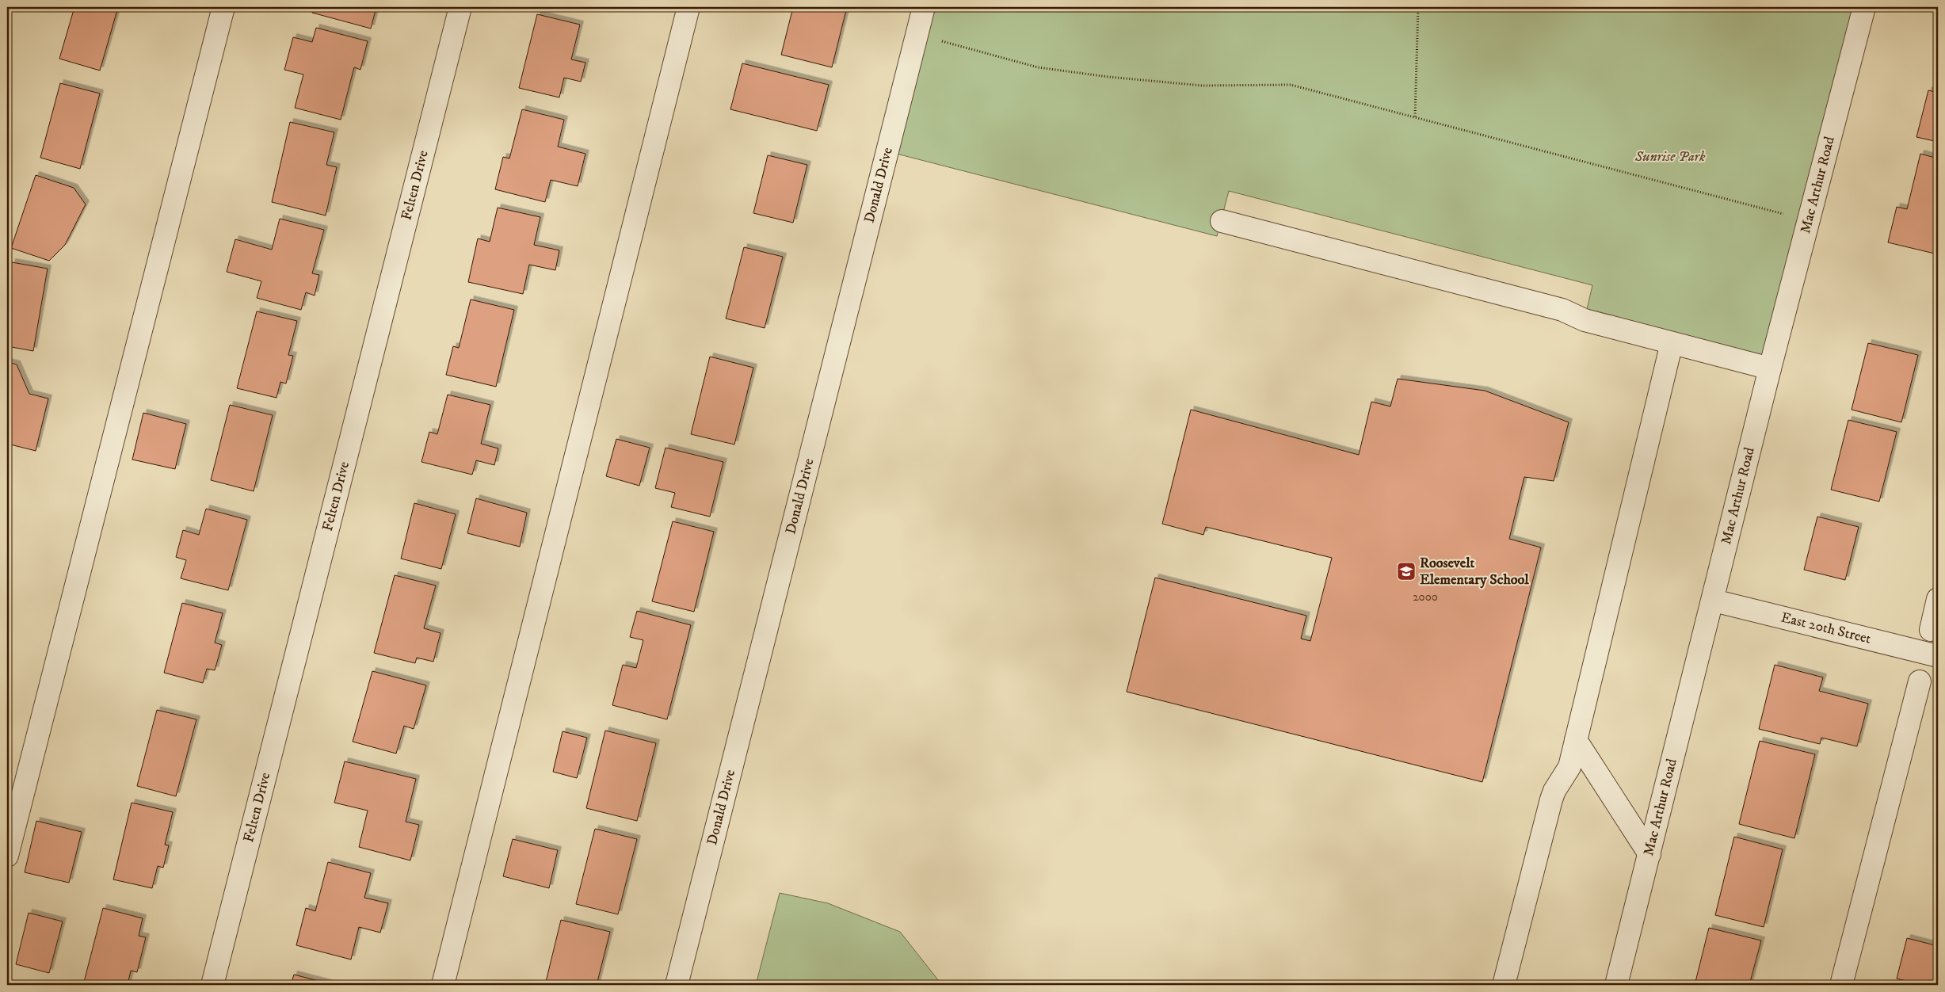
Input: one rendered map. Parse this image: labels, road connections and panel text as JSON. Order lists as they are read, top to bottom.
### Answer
{
  "streets": {
    "street": [
      "Felten Drive",
      "Donald Drive",
      "Mac Arthur Road",
      "East 20th Street"
    ]
  },
  "crossings": [
    ["Mac Arthur Road", "East 20th Street"]
  ],
  "parks": ["Sunrise Park"],
  "places": {
    "school or university": ["Roosevelt Elementary School"]
  },
  "house_numbers": ["2000"]
}
